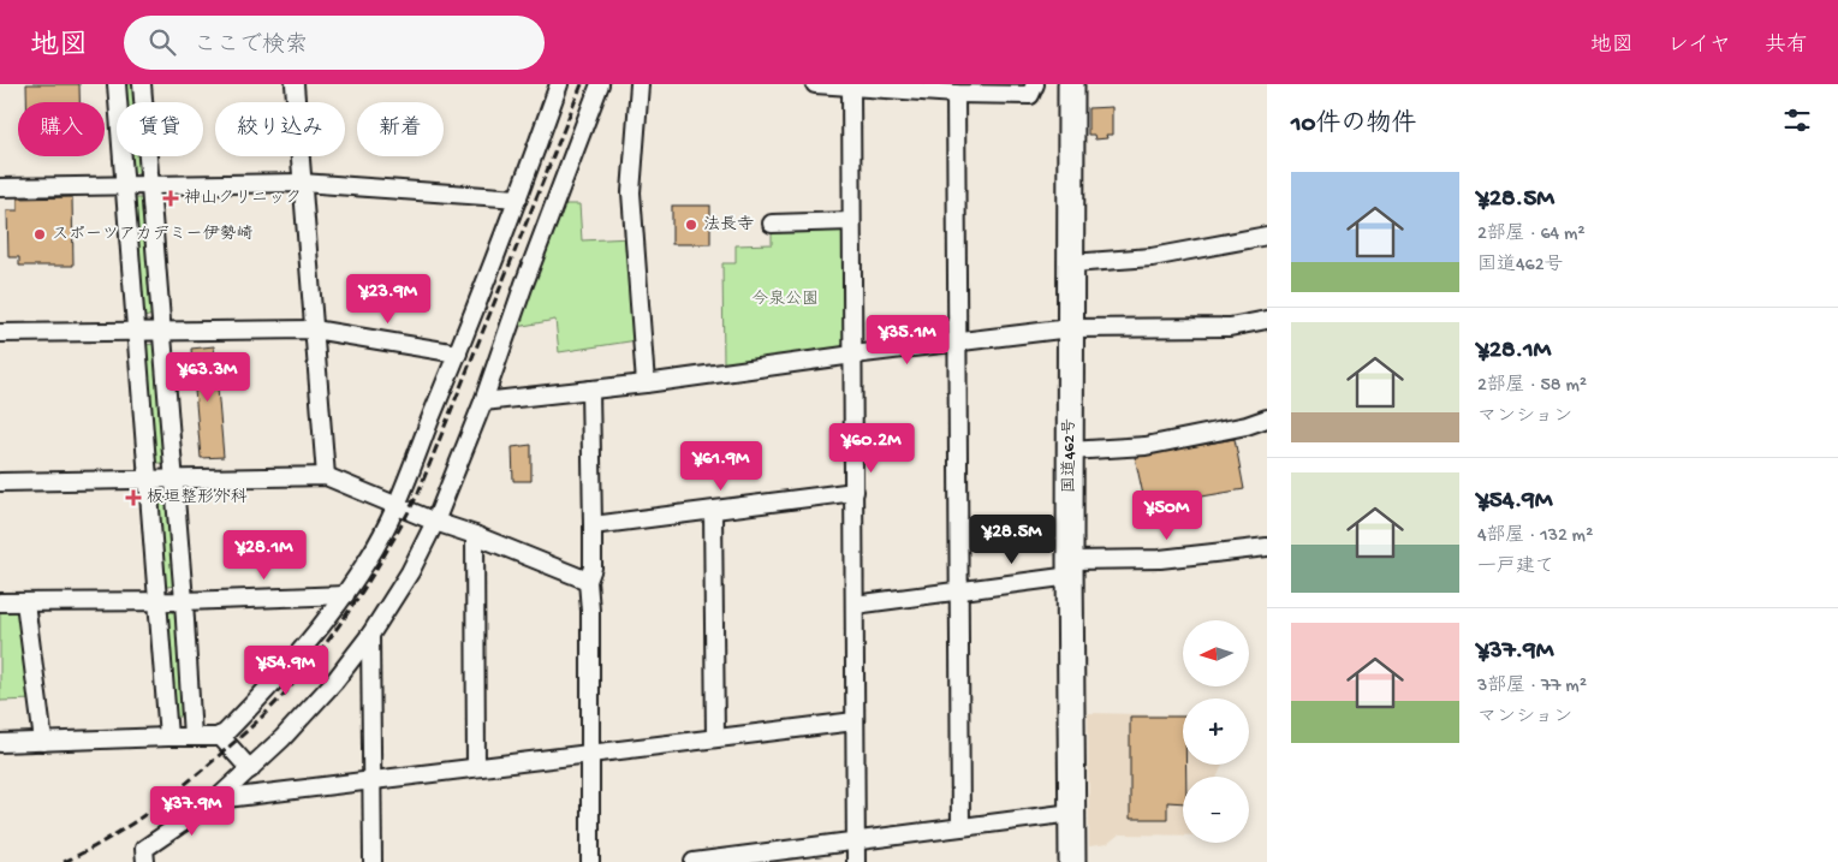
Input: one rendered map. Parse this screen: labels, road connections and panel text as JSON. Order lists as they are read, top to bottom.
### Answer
{
  "streets": {
    "highway": ["国道462号"]
  },
  "parks": ["今泉公園"],
  "places": {
    "health": ["神山クリニック", "板垣整形外科"],
    "other": ["法長寺", "スポーツアカデミー伊勢崎"]
  },
  "north": "left",
  "page": {
    "header": "地図",
    "search": "ここで検索",
    "nav": ["地図", "レイヤ", "共有"],
    "heading": "10件の物件",
    "chip": [
      "購入",
      "賃貸",
      "絞り込み",
      "新着"
    ],
    "list": [
      {
        "name": "¥28.5M",
        "note": "2部屋 · 64 m² · 国道462号"
      },
      {
        "name": "¥28.1M",
        "note": "2部屋 · 58 m² · マンション"
      },
      {
        "name": "¥54.9M",
        "note": "4部屋 · 132 m² · 一戸建て"
      },
      {
        "name": "¥37.9M",
        "note": "3部屋 · 77 m² · マンション"
      }
    ],
    "price": [
      "¥23.9M",
      "¥35.1M",
      "¥63.3M",
      "¥60.2M",
      "¥61.9M",
      "¥50M",
      "¥28.5M",
      "¥28.1M",
      "¥54.9M",
      "¥37.9M"
    ],
    "map_buttons": ["+", "−"]
  }
}
